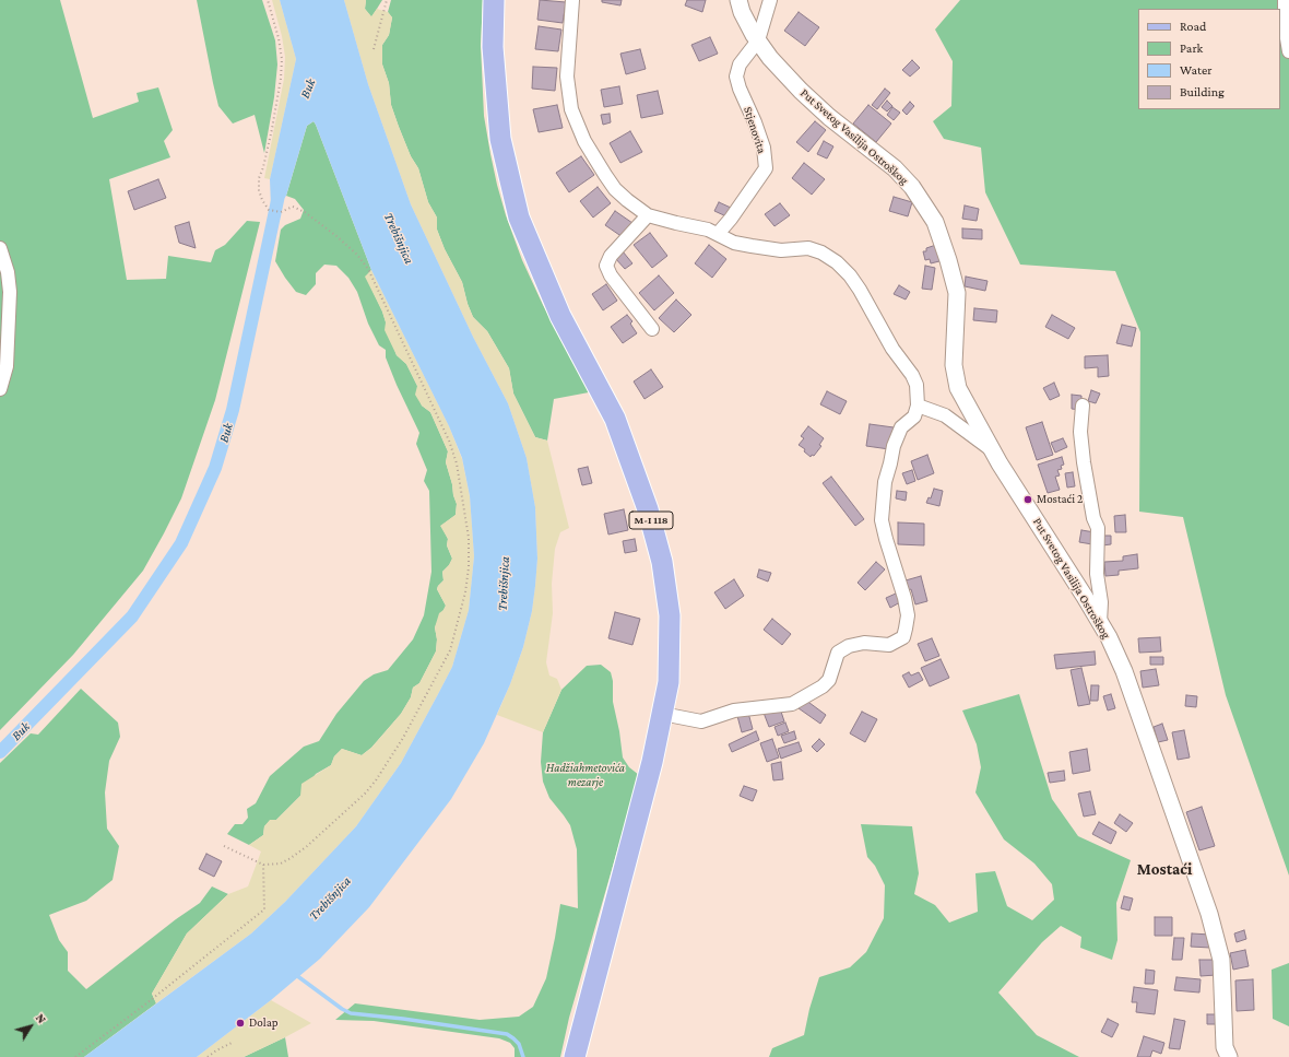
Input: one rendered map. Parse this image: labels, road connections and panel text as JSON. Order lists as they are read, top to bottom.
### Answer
{
  "streets": {
    "main road": ["M-I 118"],
    "street": ["Stjenovita", "Put Svetog Vasilija Ostroškog"]
  },
  "crossings": [
    ["Stjenovita", "Put Svetog Vasilija Ostroškog"]
  ],
  "districts": ["Mostaći"],
  "water": ["Buk", "Trebišnjica"],
  "parks": ["Hadžiahmetovića mezarje"],
  "places": ["Mostaći 2", "Dolap"],
  "legend": [
    "Road",
    "Park",
    "Water",
    "Building"
  ],
  "north": "top right"
}
